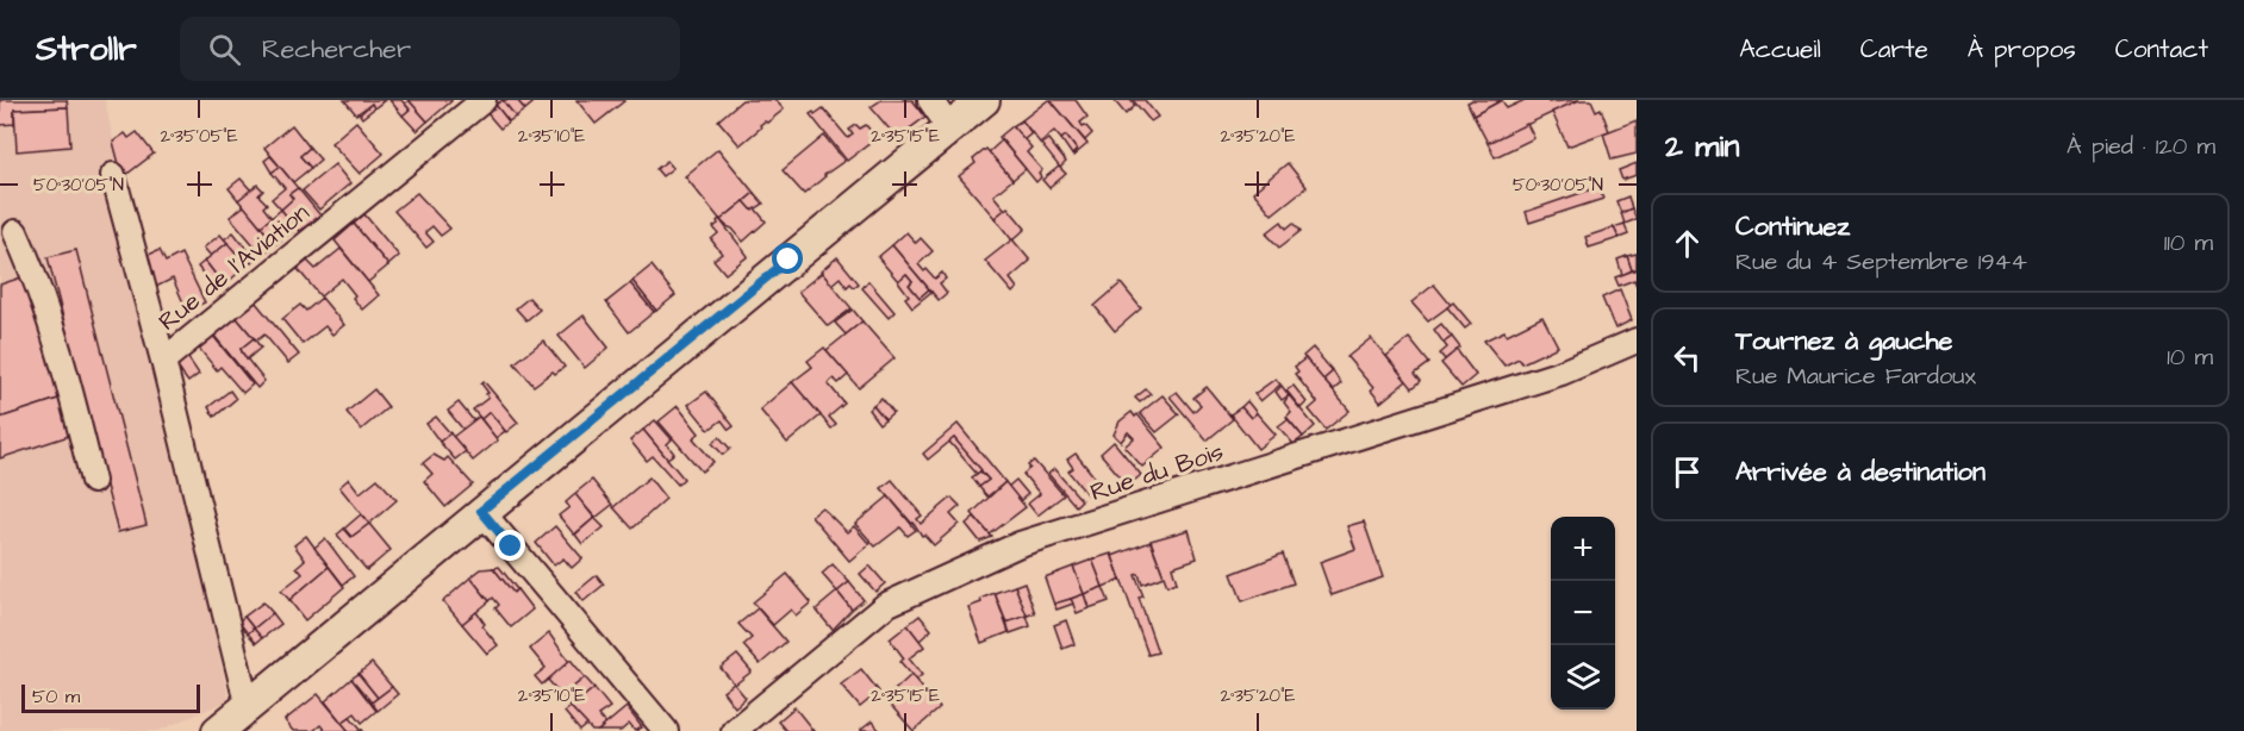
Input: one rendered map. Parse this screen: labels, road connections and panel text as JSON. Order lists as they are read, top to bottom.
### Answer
{
  "streets": {
    "street": ["Rue de l'Aviation", "Rue du Bois"]
  },
  "scale_bar": "50 m",
  "page": {
    "header": "Strollr",
    "search": "Rechercher",
    "nav": [
      "Accueil",
      "Carte",
      "À propos",
      "Contact"
    ],
    "heading": ["2 min", "À pied · 120 m"],
    "list": [
      ["Continuez", "Rue du 4 Septembre 1944", "110 m"],
      ["Tournez à gauche", "Rue Maurice Fardoux", "10 m"],
      "Arrivée à destination"
    ],
    "map_buttons": ["+", "−"],
    "scale": "50 m"
  },
  "coordinates": [
    "2°35'05\"E",
    "2°35'10\"E",
    "2°35'15\"E",
    "2°35'20\"E",
    "50°30'05\"N"
  ]
}
